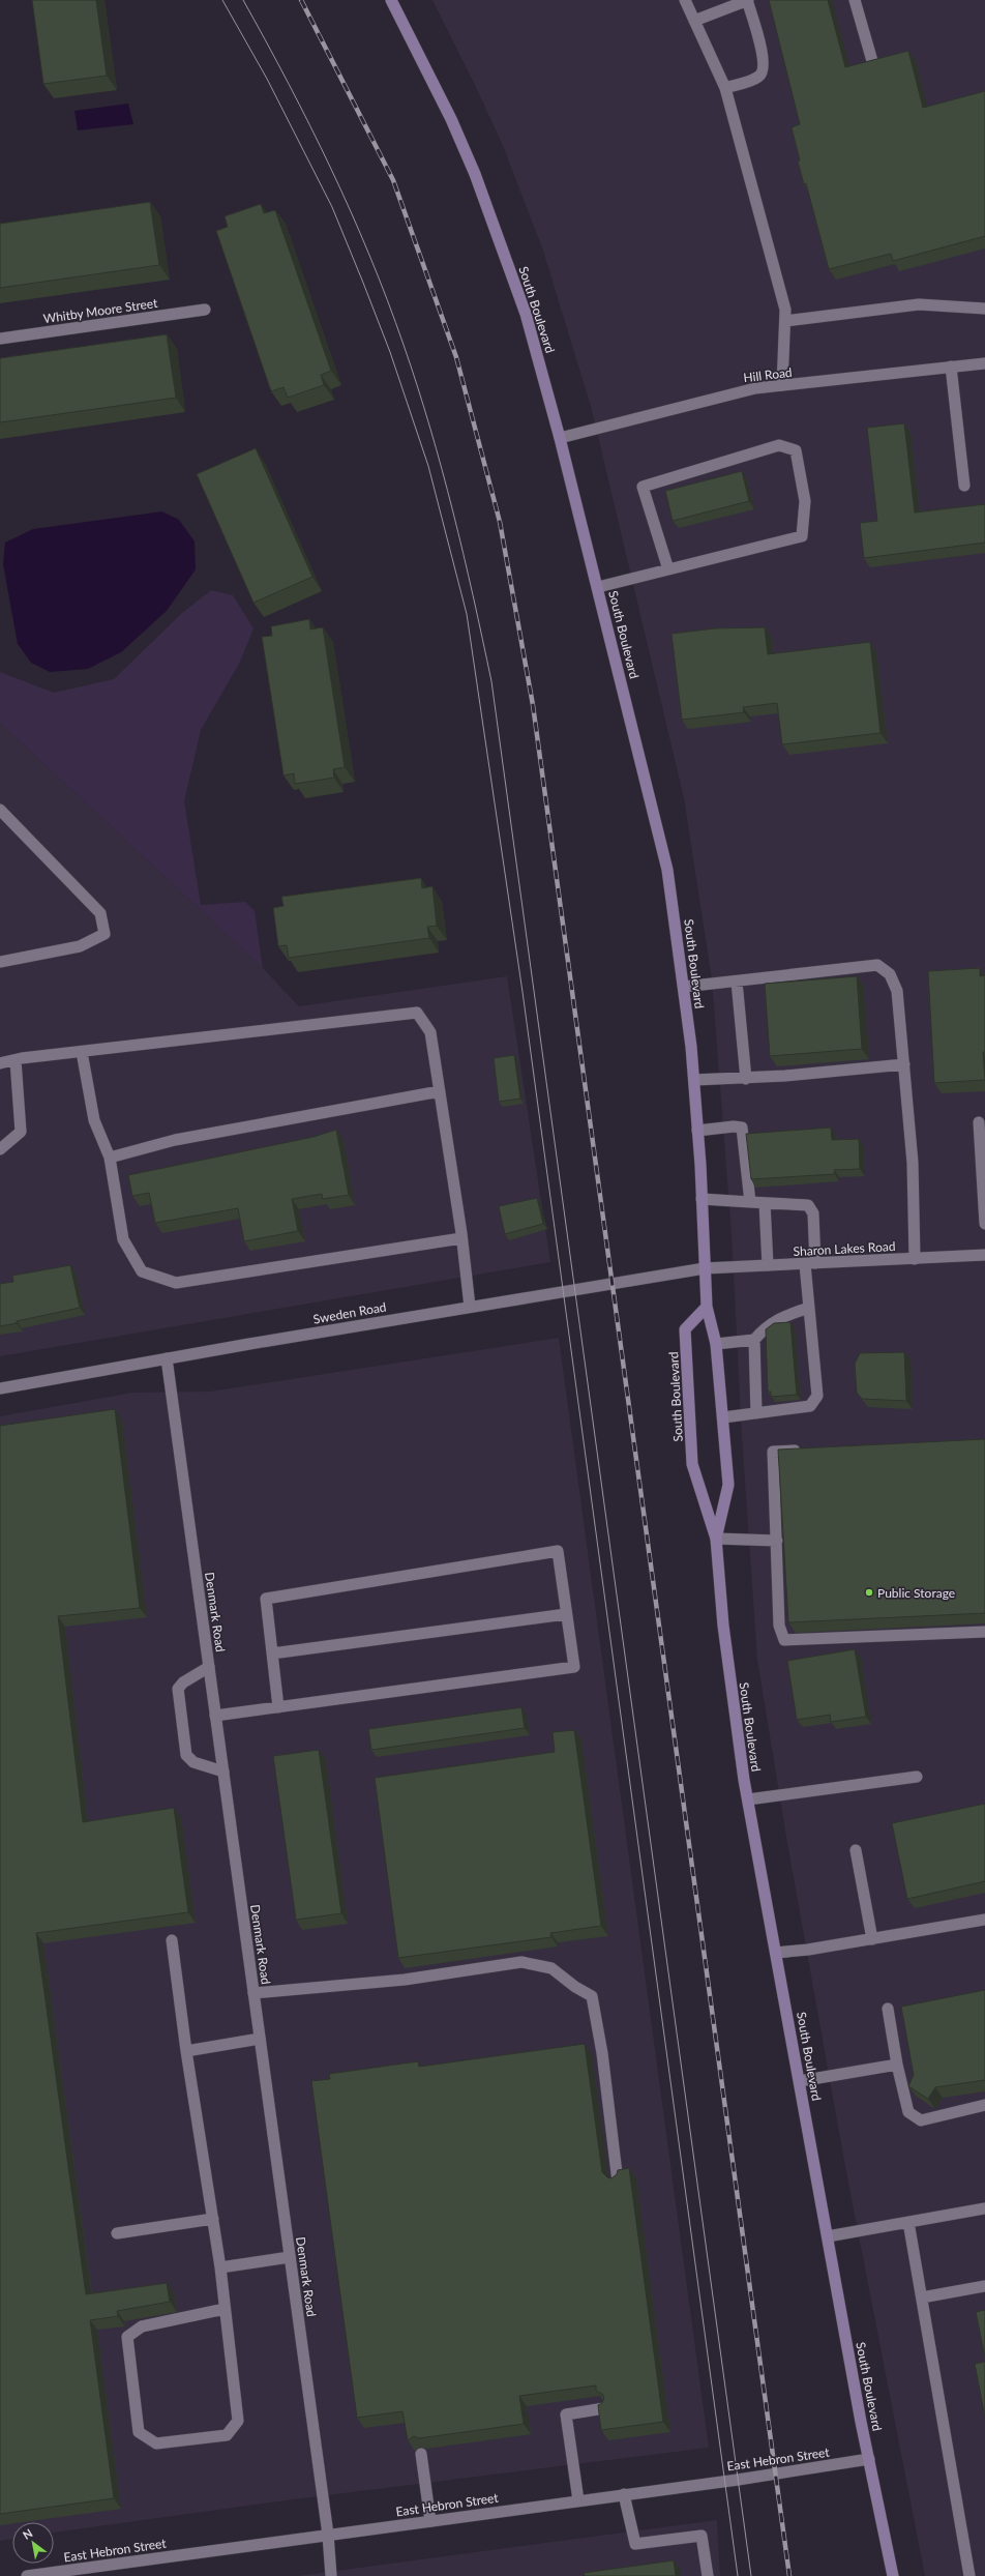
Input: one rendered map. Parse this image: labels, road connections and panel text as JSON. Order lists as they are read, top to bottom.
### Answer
{
  "streets": {
    "main road": ["South Boulevard"],
    "street": [
      "Whitby Moore Street",
      "Hill Road",
      "Sharon Lakes Road",
      "Sweden Road",
      "Denmark Road",
      "East Hebron Street"
    ]
  },
  "crossings": [
    ["South Boulevard", "Hill Road"],
    ["South Boulevard", "Sharon Lakes Road"],
    ["South Boulevard", "Sweden Road"],
    ["South Boulevard", "East Hebron Street"],
    ["Sharon Lakes Road", "Sweden Road"],
    ["Sweden Road", "Denmark Road"],
    ["Denmark Road", "East Hebron Street"]
  ],
  "places": ["Public Storage"],
  "north": "top left"
}
